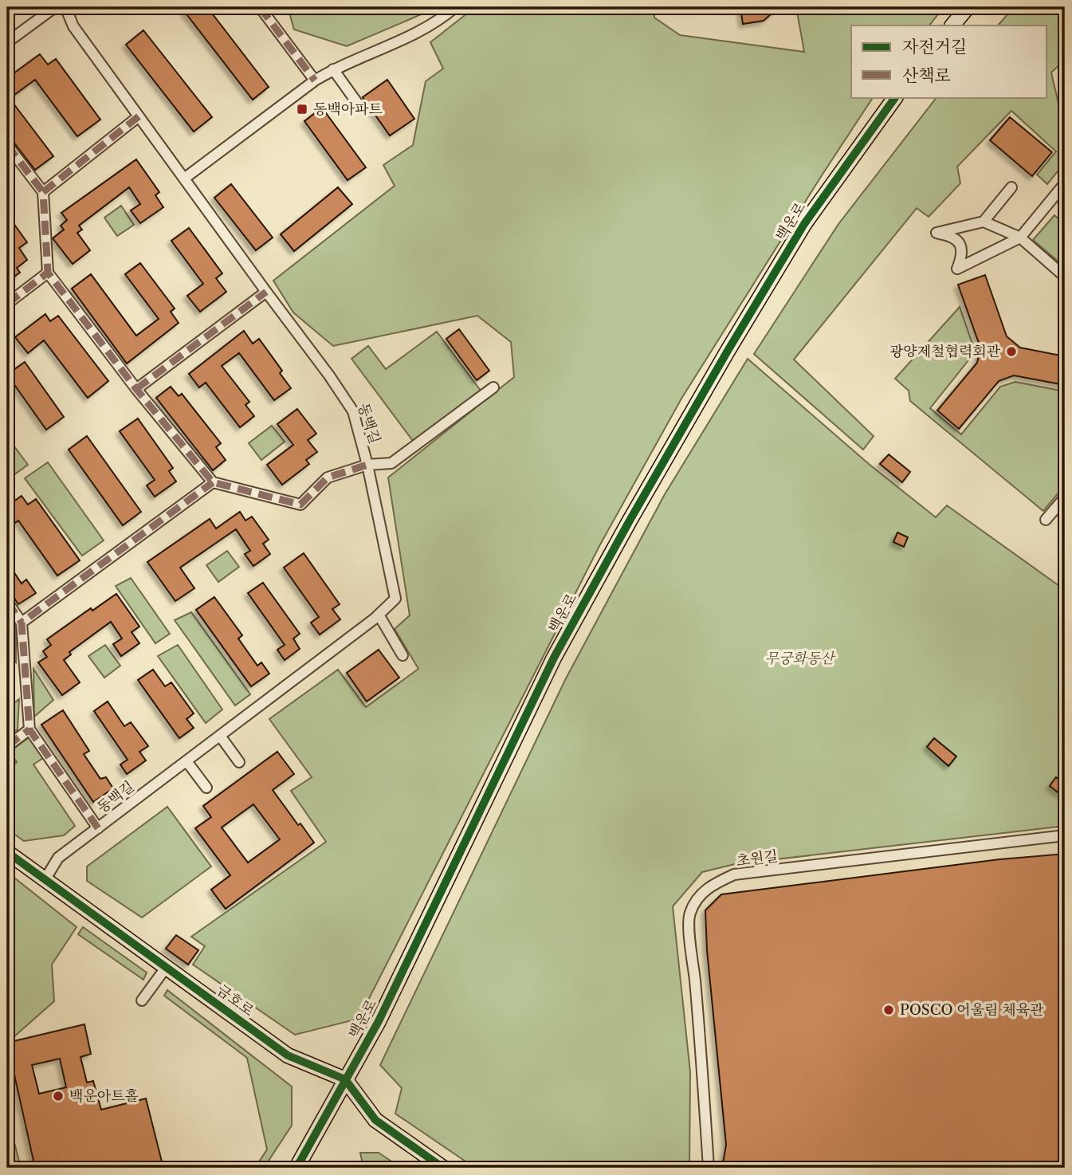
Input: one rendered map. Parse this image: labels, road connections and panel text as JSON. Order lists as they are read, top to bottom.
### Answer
{
  "streets": {
    "main road": ["백운로", "금호로"],
    "street": ["동백길", "초원길"]
  },
  "crossings": [
    ["백운로", "금호로"],
    ["동백길", "금호로"]
  ],
  "parks": ["무궁화동산"],
  "places": {
    "transit": ["동백아파트"],
    "other": ["광양제철협력회관", "POSCO 어울림 체육관", "백운아트홀"]
  },
  "legend": ["자전거길", "산책로"]
}
